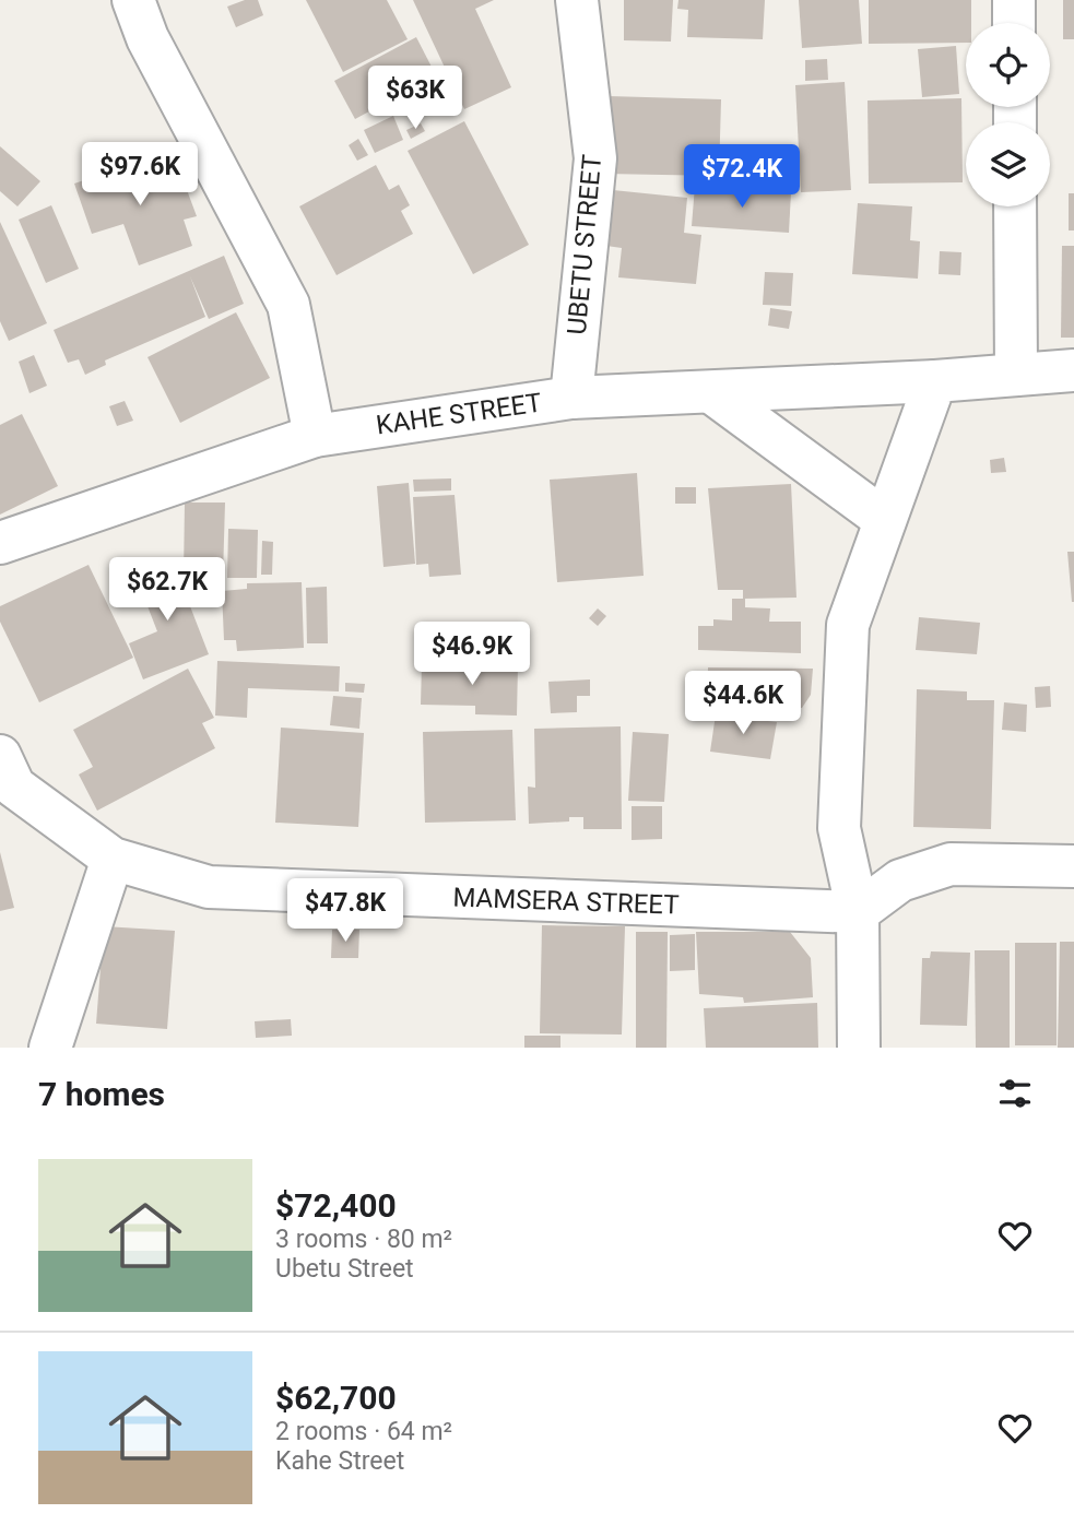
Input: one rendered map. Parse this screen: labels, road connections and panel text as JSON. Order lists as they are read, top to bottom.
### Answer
{
  "streets": {
    "street": ["UBETU STREET", "KAHE STREET", "MAMSERA STREET"]
  },
  "crossings": [
    ["UBETU STREET", "KAHE STREET"]
  ],
  "page": {
    "price": [
      "$63K",
      "$97.6K",
      "$72.4K",
      "$62.7K",
      "$46.9K",
      "$44.6K",
      "$47.8K"
    ],
    "heading": "7 homes",
    "list": [
      {
        "name": "$72,400",
        "note": "3 rooms · 80 m² · Ubetu Street"
      },
      {
        "name": "$62,700",
        "note": "2 rooms · 64 m² · Kahe Street"
      }
    ]
  }
}
